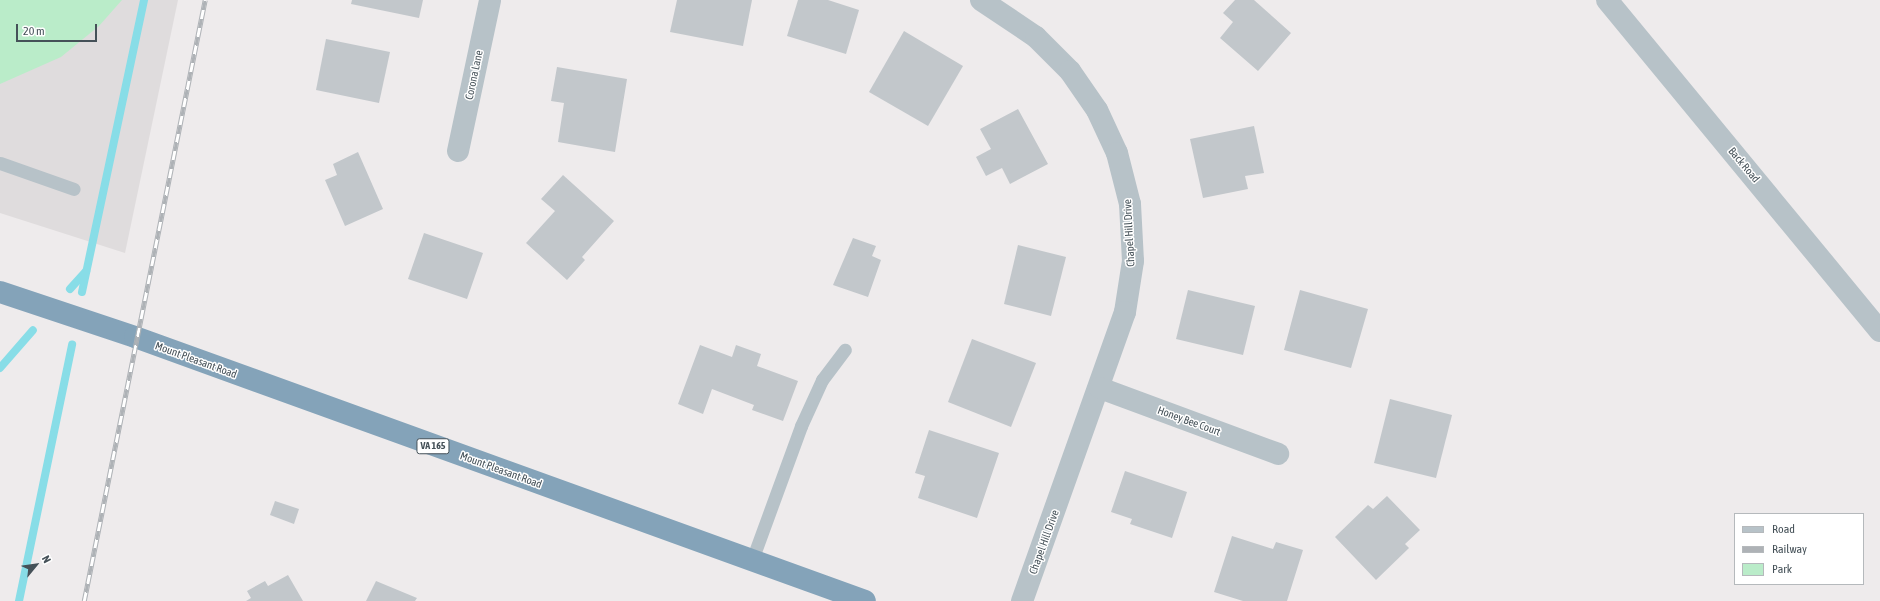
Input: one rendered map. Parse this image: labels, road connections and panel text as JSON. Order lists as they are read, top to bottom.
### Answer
{
  "streets": {
    "highway": ["Mount Pleasant Road", "VA 165"],
    "street": [
      "Corona Lane",
      "Back Road",
      "Chapel Hill Drive",
      "Honey Bee Court"
    ]
  },
  "crossings": [
    ["Chapel Hill Drive", "Honey Bee Court"]
  ],
  "legend": ["Road", "Railway", "Park"],
  "scale_bar": "20 m",
  "north": "top right"
}
